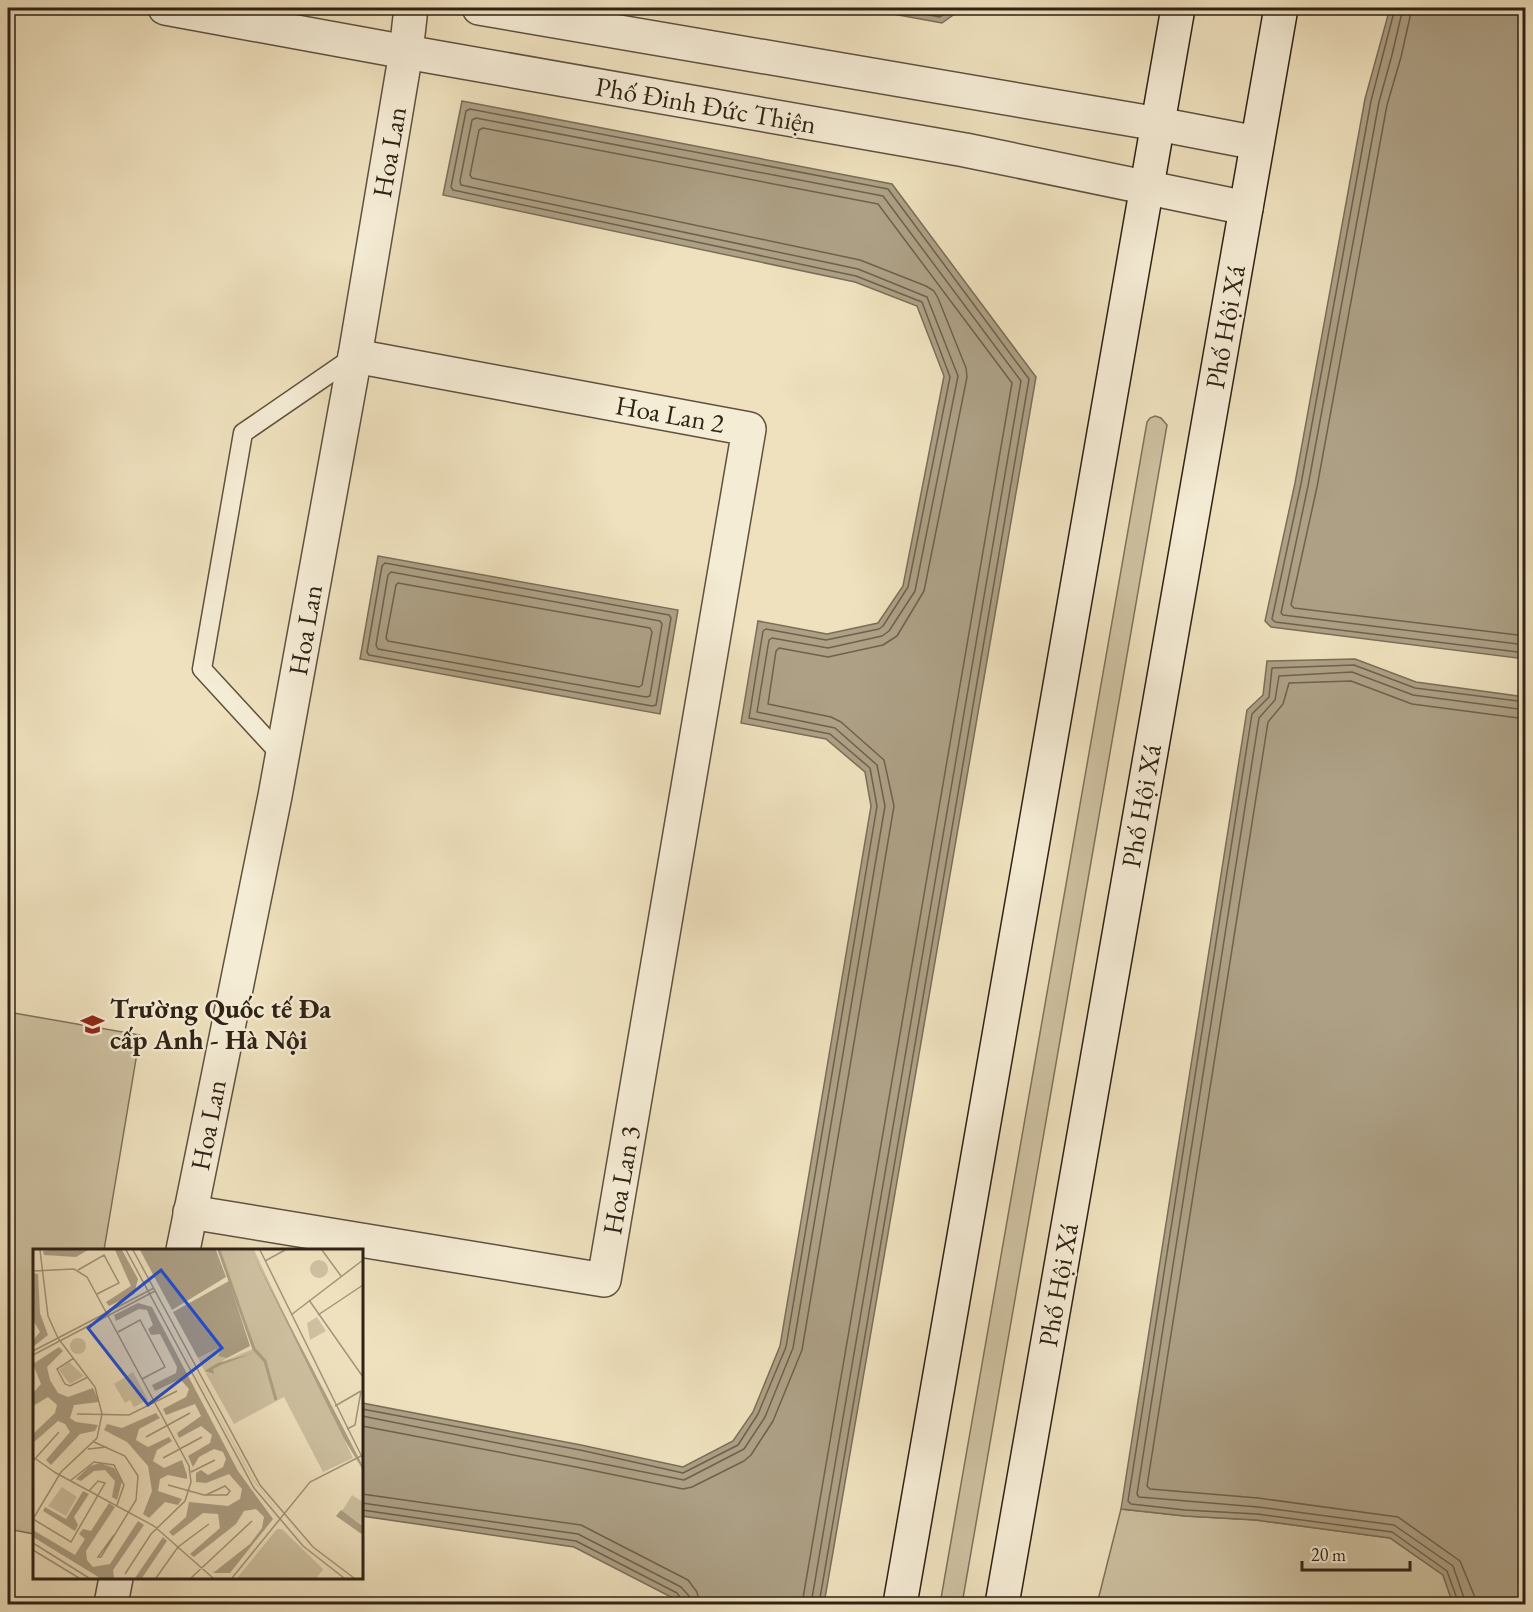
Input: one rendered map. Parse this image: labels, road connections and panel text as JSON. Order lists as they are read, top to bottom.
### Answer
{
  "streets": {
    "street": [
      "Phố Đinh Đức Thiện",
      "Hoa Lan",
      "Phố Hội Xá",
      "Hoa Lan 2",
      "Hoa Lan 3"
    ]
  },
  "crossings": [
    ["Phố Đinh Đức Thiện", "Hoa Lan"],
    ["Phố Đinh Đức Thiện", "Phố Hội Xá"],
    ["Hoa Lan", "Hoa Lan 2"],
    ["Hoa Lan", "Hoa Lan 3"],
    ["Hoa Lan 2", "Hoa Lan 3"]
  ],
  "places": {
    "school or university": ["Trường Quốc tế Đa cấp Anh - Hà Nội"]
  },
  "scale_bar": "20 m"
}
